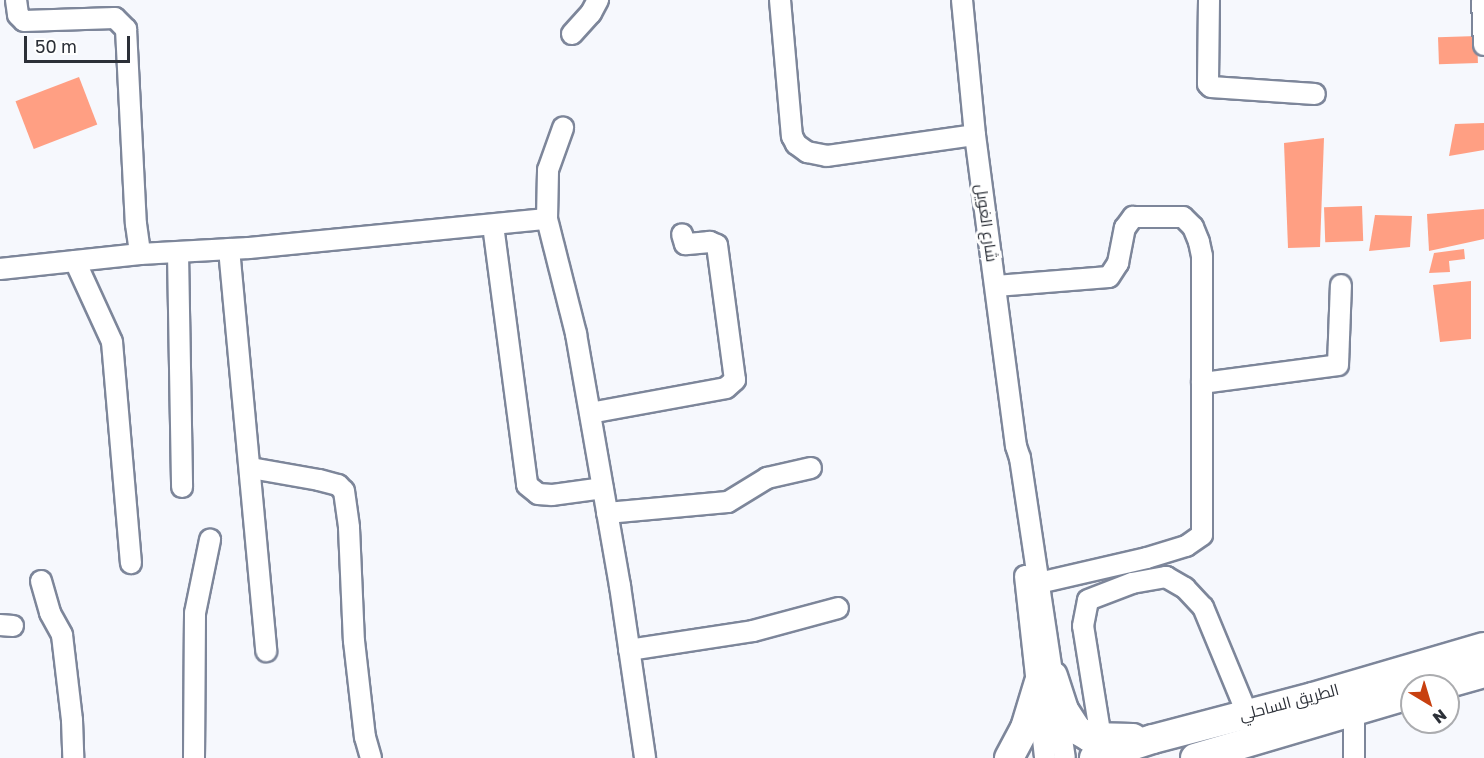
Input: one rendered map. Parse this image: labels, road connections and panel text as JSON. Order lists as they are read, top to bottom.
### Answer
{
  "streets": {
    "highway": ["الطريق الساحلي"],
    "street": ["شارع الغويل"]
  },
  "scale_bar": "50 m",
  "north": "bottom right"
}
